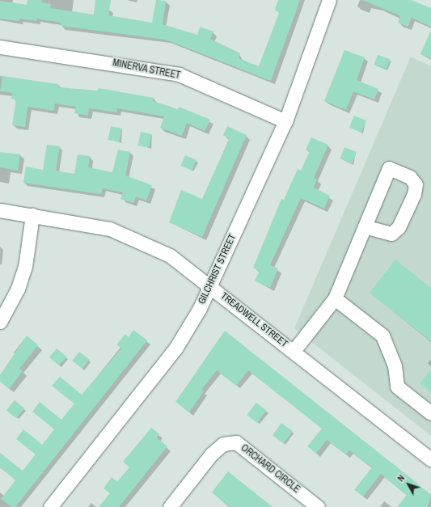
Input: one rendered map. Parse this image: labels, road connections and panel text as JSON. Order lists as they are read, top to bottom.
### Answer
{
  "streets": {
    "street": [
      "MINERVA STREET",
      "GILCHRIST STREET",
      "TREADWELL STREET",
      "ORCHARD CIRCLE"
    ]
  },
  "crossings": [
    ["MINERVA STREET", "GILCHRIST STREET"],
    ["GILCHRIST STREET", "TREADWELL STREET"]
  ],
  "north": "top left"
}
